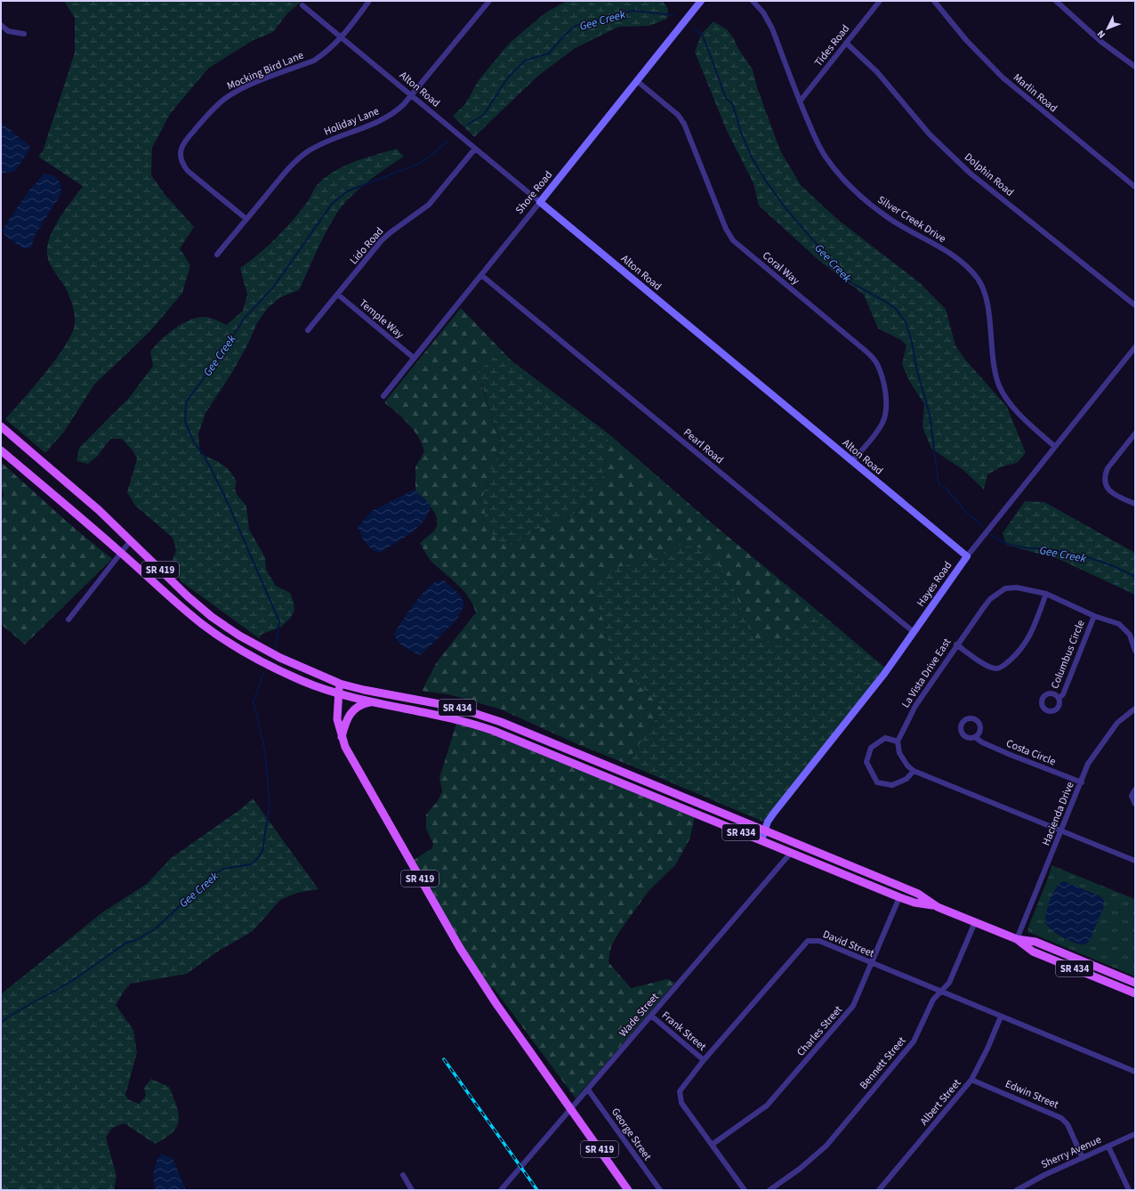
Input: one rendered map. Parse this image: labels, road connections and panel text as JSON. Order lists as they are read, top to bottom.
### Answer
{
  "streets": {
    "main road": ["SR 419", "SR 434"],
    "street": [
      "Tides Road",
      "Mocking Bird Lane",
      "Alton Road",
      "Marlin Road",
      "Holiday Lane",
      "Dolphin Road",
      "Shore Road",
      "Silver Creek Drive",
      "Lido Road",
      "Coral Way",
      "Temple Way",
      "Pearl Road",
      "Hayes Road",
      "Columbus Circle",
      "La Vista Drive East",
      "Costa Circle",
      "Hacienda Drive",
      "David Street",
      "Wade Street",
      "Frank Street",
      "Charles Street",
      "Bennett Street",
      "Edwin Street",
      "Albert Street",
      "George Street",
      "Sherry Avenue"
    ]
  },
  "crossings": [
    ["Tides Road", "Dolphin Road"],
    ["Tides Road", "Silver Creek Drive"],
    ["Mocking Bird Lane", "Alton Road"],
    ["Mocking Bird Lane", "Holiday Lane"],
    ["Alton Road", "Holiday Lane"],
    ["Alton Road", "Shore Road"],
    ["Alton Road", "Lido Road"],
    ["Alton Road", "Coral Way"],
    ["Alton Road", "Hayes Road"],
    ["Shore Road", "Coral Way"],
    ["Shore Road", "Temple Way"],
    ["Shore Road", "Pearl Road"],
    ["Silver Creek Drive", "Hayes Road"],
    ["Lido Road", "Temple Way"],
    ["Pearl Road", "Hayes Road"],
    ["SR 419", "SR 434"],
    ["SR 419", "Wade Street"],
    ["Hayes Road", "SR 434"],
    ["Columbus Circle", "La Vista Drive East"],
    ["SR 434", "Hacienda Drive"],
    ["SR 434", "Wade Street"],
    ["SR 434", "Charles Street"],
    ["SR 434", "Bennett Street"],
    ["Costa Circle", "Hacienda Drive"],
    ["David Street", "Frank Street"],
    ["David Street", "Charles Street"],
    ["David Street", "Bennett Street"],
    ["David Street", "Albert Street"],
    ["Wade Street", "Frank Street"],
    ["Wade Street", "George Street"],
    ["Edwin Street", "Albert Street"],
    ["Edwin Street", "Sherry Avenue"]
  ],
  "water": ["Gee Creek"],
  "north": "bottom left"
}
